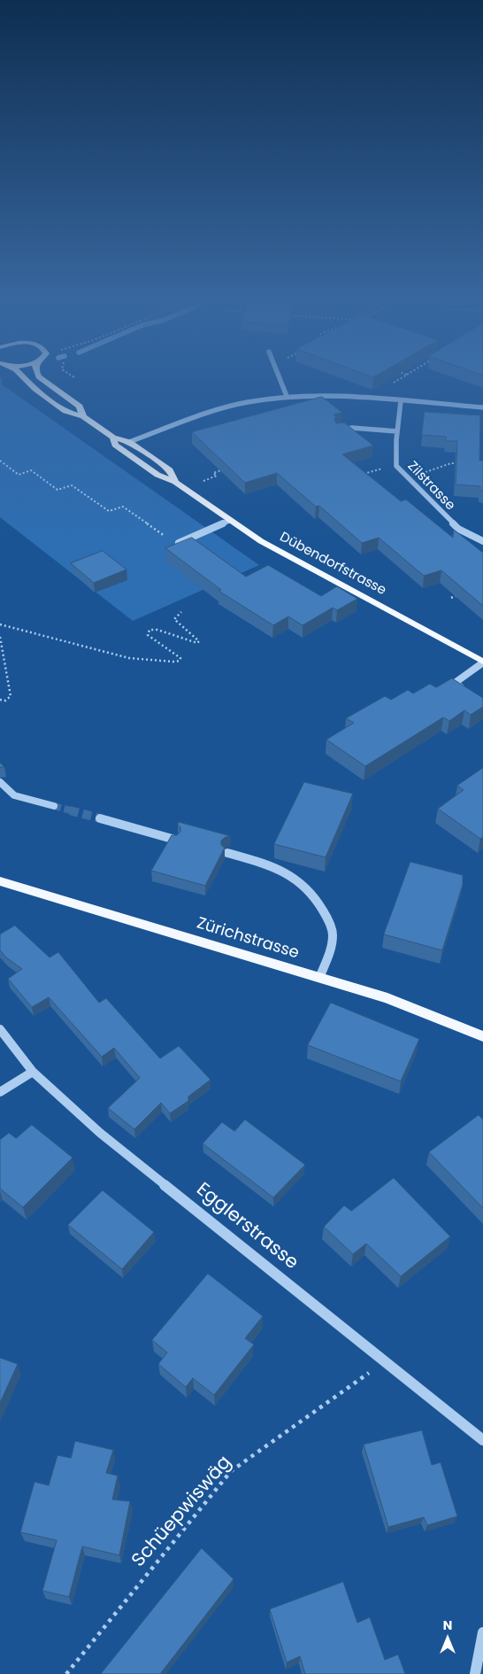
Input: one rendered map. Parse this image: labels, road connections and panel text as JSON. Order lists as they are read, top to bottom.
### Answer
{
  "streets": {
    "main road": ["Dübendorfstrasse", "Zürichstrasse"],
    "street": ["Zilstrasse", "Egglerstrasse"],
    "path": ["Schüepwiswäg"]
  },
  "crossings": [
    ["Egglerstrasse", "Schüepwiswäg"]
  ],
  "north": "top"
}
